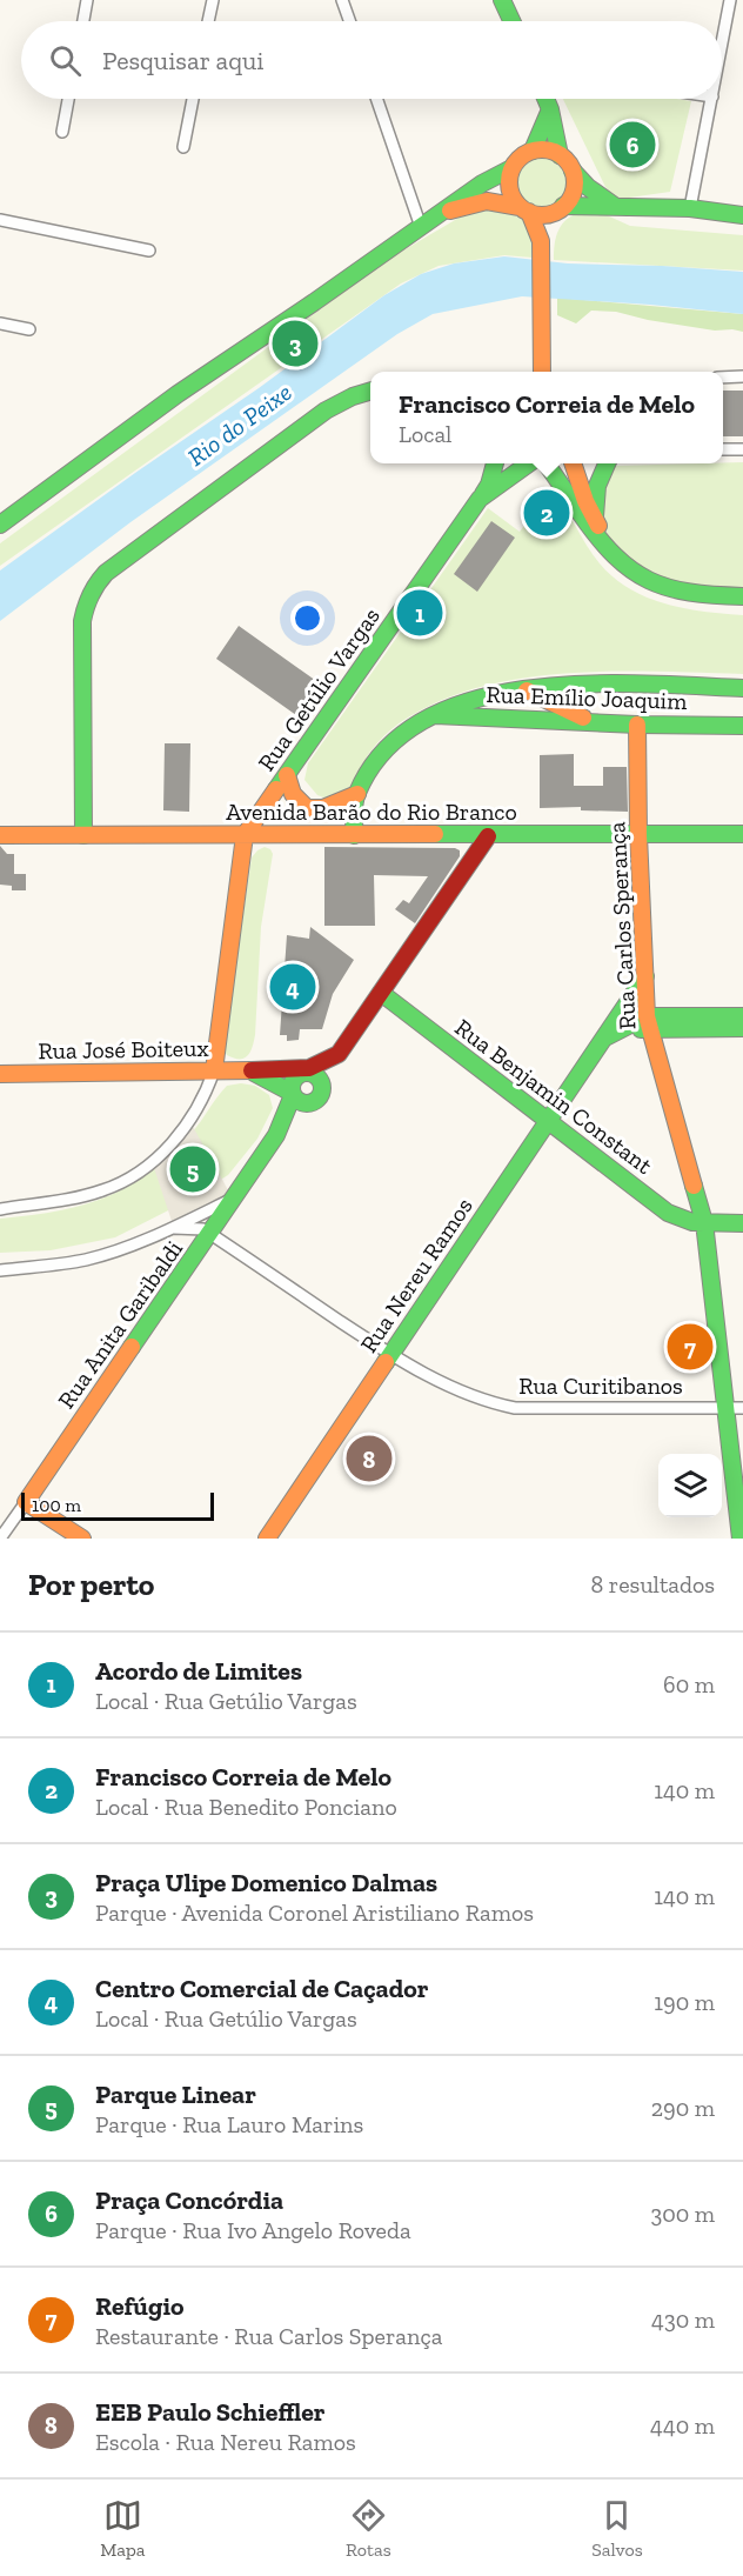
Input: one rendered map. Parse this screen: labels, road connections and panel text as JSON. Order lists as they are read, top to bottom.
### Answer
{
  "streets": {
    "main road": [
      "Rua Getúlio Vargas",
      "Rua Emílio Joaquim",
      "Avenida Barão do Rio Branco",
      "Rua Carlos Sperança",
      "Rua José Boiteux",
      "Rua Benjamin Constant",
      "Rua Nereu Ramos",
      "Rua Anita Garibaldi"
    ],
    "street": ["Rua Curitibanos"]
  },
  "crossings": [
    ["Rua Getúlio Vargas", "Avenida Barão do Rio Branco"],
    ["Rua Getúlio Vargas", "Rua José Boiteux"],
    ["Rua Emílio Joaquim", "Rua Carlos Sperança"],
    ["Avenida Barão do Rio Branco", "Rua Carlos Sperança"],
    ["Rua Carlos Sperança", "Rua Benjamin Constant"],
    ["Rua Carlos Sperança", "Rua Nereu Ramos"],
    ["Rua Carlos Sperança", "Rua Curitibanos"],
    ["Rua José Boiteux", "Rua Anita Garibaldi"],
    ["Rua Benjamin Constant", "Rua Nereu Ramos"],
    ["Rua Nereu Ramos", "Rua Curitibanos"],
    ["Rua Anita Garibaldi", "Rua Curitibanos"]
  ],
  "water": ["Rio do Peixe"],
  "scale_bar": "100 m",
  "page": {
    "search": "Pesquisar aqui",
    "pins": [
      "6",
      "3",
      "2",
      "1",
      "4",
      "5",
      "7",
      "8"
    ],
    "popup": ["Francisco Correia de Melo", "Local"],
    "scale": "100 m",
    "heading": ["Por perto", "8 resultados"],
    "list": [
      {
        "mark": "1",
        "name": "Acordo de Limites",
        "note": "Local · Rua Getúlio Vargas",
        "value": "60 m"
      },
      {
        "mark": "2",
        "name": "Francisco Correia de Melo",
        "note": "Local · Rua Benedito Ponciano",
        "value": "140 m"
      },
      {
        "mark": "3",
        "name": "Praça Ulipe Domenico Dalmas",
        "note": "Parque · Avenida Coronel Aristiliano Ramos",
        "value": "140 m"
      },
      {
        "mark": "4",
        "name": "Centro Comercial de Caçador",
        "note": "Local · Rua Getúlio Vargas",
        "value": "190 m"
      },
      {
        "mark": "5",
        "name": "Parque Linear",
        "note": "Parque · Rua Lauro Marins",
        "value": "290 m"
      },
      {
        "mark": "6",
        "name": "Praça Concórdia",
        "note": "Parque · Rua Ivo Angelo Roveda",
        "value": "300 m"
      },
      {
        "mark": "7",
        "name": "Refúgio",
        "note": "Restaurante · Rua Carlos Sperança",
        "value": "430 m"
      },
      {
        "mark": "8",
        "name": "EEB Paulo Schieffler",
        "note": "Escola · Rua Nereu Ramos",
        "value": "440 m"
      }
    ],
    "nav": ["Mapa", "Rotas", "Salvos"]
  }
}
